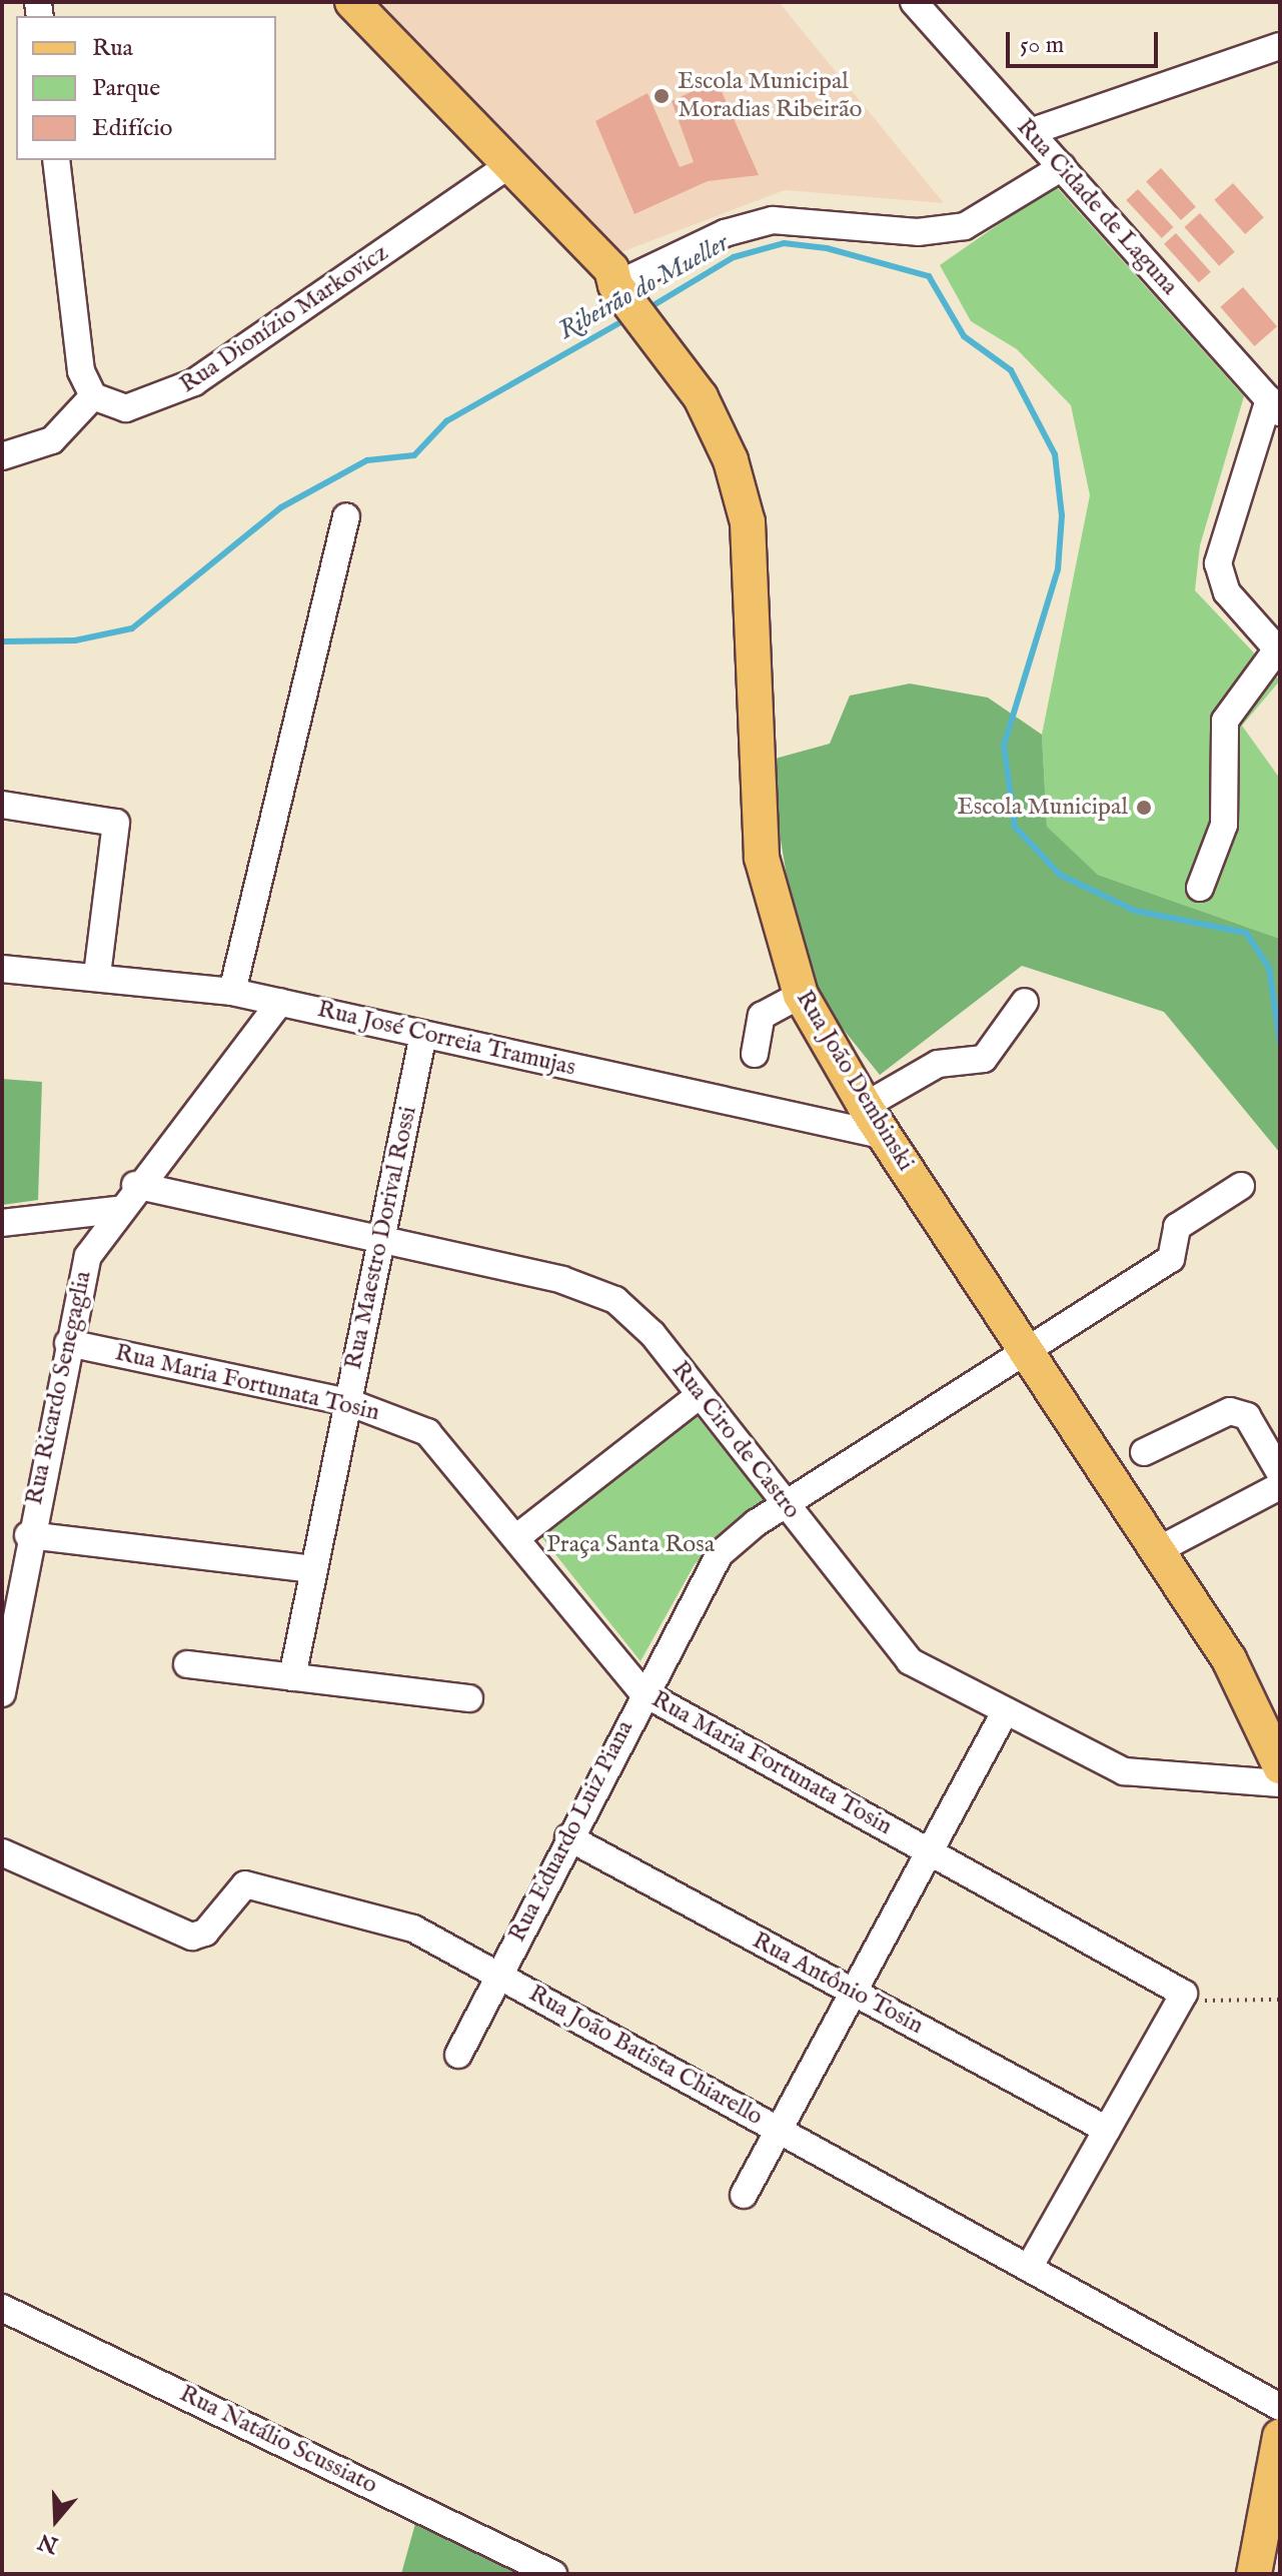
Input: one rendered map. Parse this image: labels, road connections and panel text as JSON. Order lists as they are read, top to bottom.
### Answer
{
  "streets": {
    "main road": ["Rua João Dembinski"],
    "street": [
      "Rua Cidade de Laguna",
      "Rua Dionízio Markovicz",
      "Rua José Correia Tramujas",
      "Rua Maestro Dorival Rossi",
      "Rua Maria Fortunata Tosin",
      "Rua Ricardo Senegaglia",
      "Rua Ciro de Castro",
      "Rua Eduardo Luiz Piana",
      "Rua Antônio Tosin",
      "Rua João Batista Chiarello",
      "Rua Natálio Scussiato"
    ]
  },
  "crossings": [
    ["Rua Dionízio Markovicz", "Rua João Dembinski"],
    ["Rua José Correia Tramujas", "Rua João Dembinski"],
    ["Rua José Correia Tramujas", "Rua Maestro Dorival Rossi"],
    ["Rua José Correia Tramujas", "Rua Ricardo Senegaglia"],
    ["Rua João Dembinski", "Rua Eduardo Luiz Piana"],
    ["Rua Maestro Dorival Rossi", "Rua Maria Fortunata Tosin"],
    ["Rua Maestro Dorival Rossi", "Rua Ciro de Castro"],
    ["Rua Maria Fortunata Tosin", "Rua Ricardo Senegaglia"],
    ["Rua Maria Fortunata Tosin", "Rua Eduardo Luiz Piana"],
    ["Rua Ricardo Senegaglia", "Rua Ciro de Castro"],
    ["Rua Ciro de Castro", "Rua Eduardo Luiz Piana"],
    ["Rua Eduardo Luiz Piana", "Rua Antônio Tosin"],
    ["Rua Eduardo Luiz Piana", "Rua João Batista Chiarello"]
  ],
  "water": ["Ribeirão do Mueller"],
  "parks": ["Praça Santa Rosa"],
  "places": ["Escola Municipal Moradias Ribeirão", "Escola Municipal"],
  "legend": ["Rua", "Parque", "Edifício"],
  "scale_bar": "50 m",
  "north": "bottom"
}
